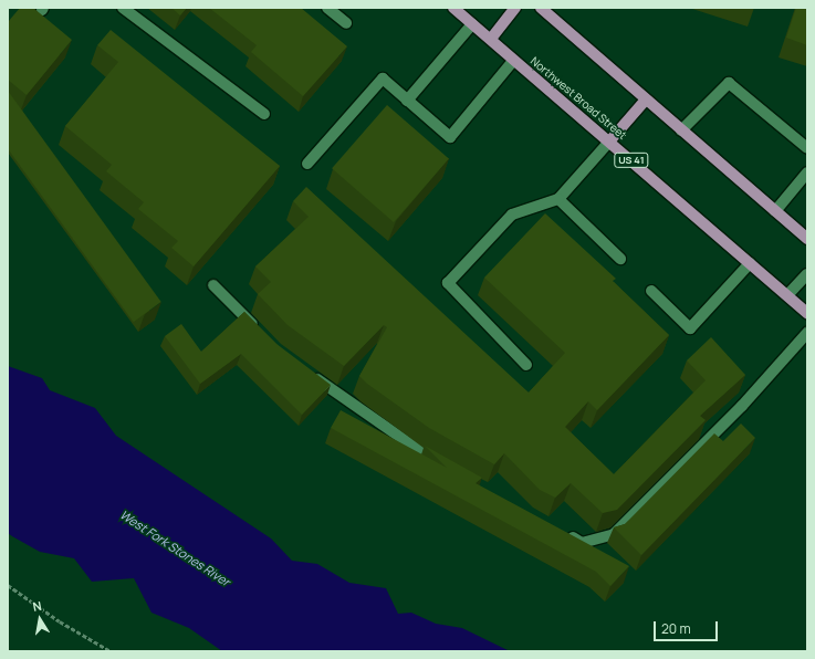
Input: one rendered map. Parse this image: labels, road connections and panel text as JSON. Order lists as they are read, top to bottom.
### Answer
{
  "streets": {
    "main road": ["Northwest Broad Street", "US 41"]
  },
  "water": ["West Fork Stones River"],
  "scale_bar": "20 m",
  "north": "top"
}
